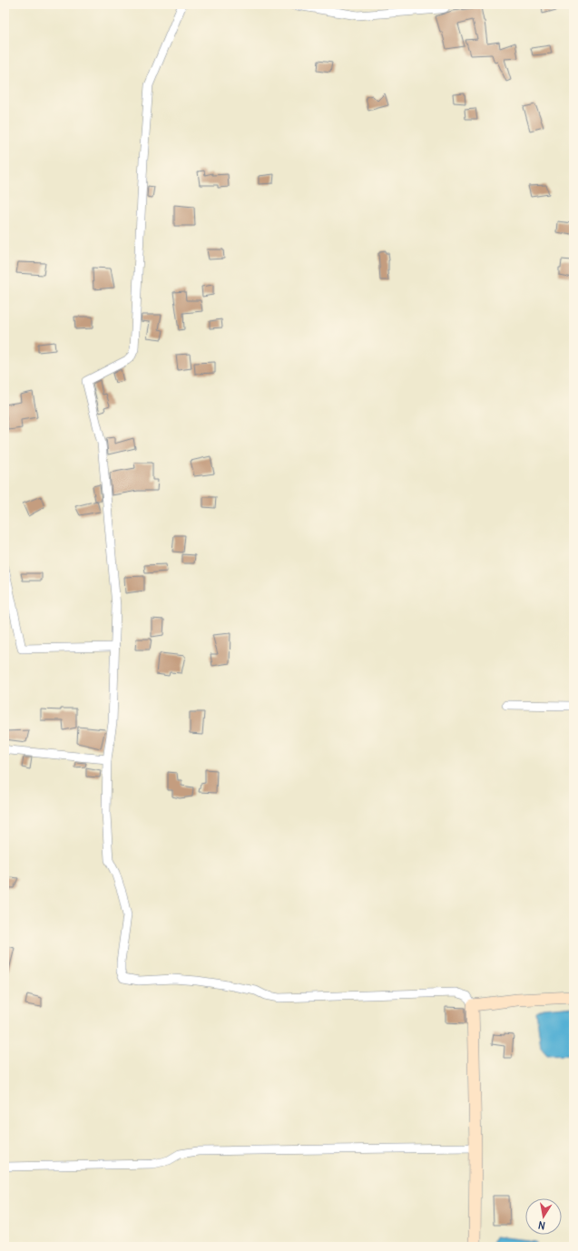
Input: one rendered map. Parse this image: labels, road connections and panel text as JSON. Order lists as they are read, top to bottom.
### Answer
{
  "north": "bottom"
}
